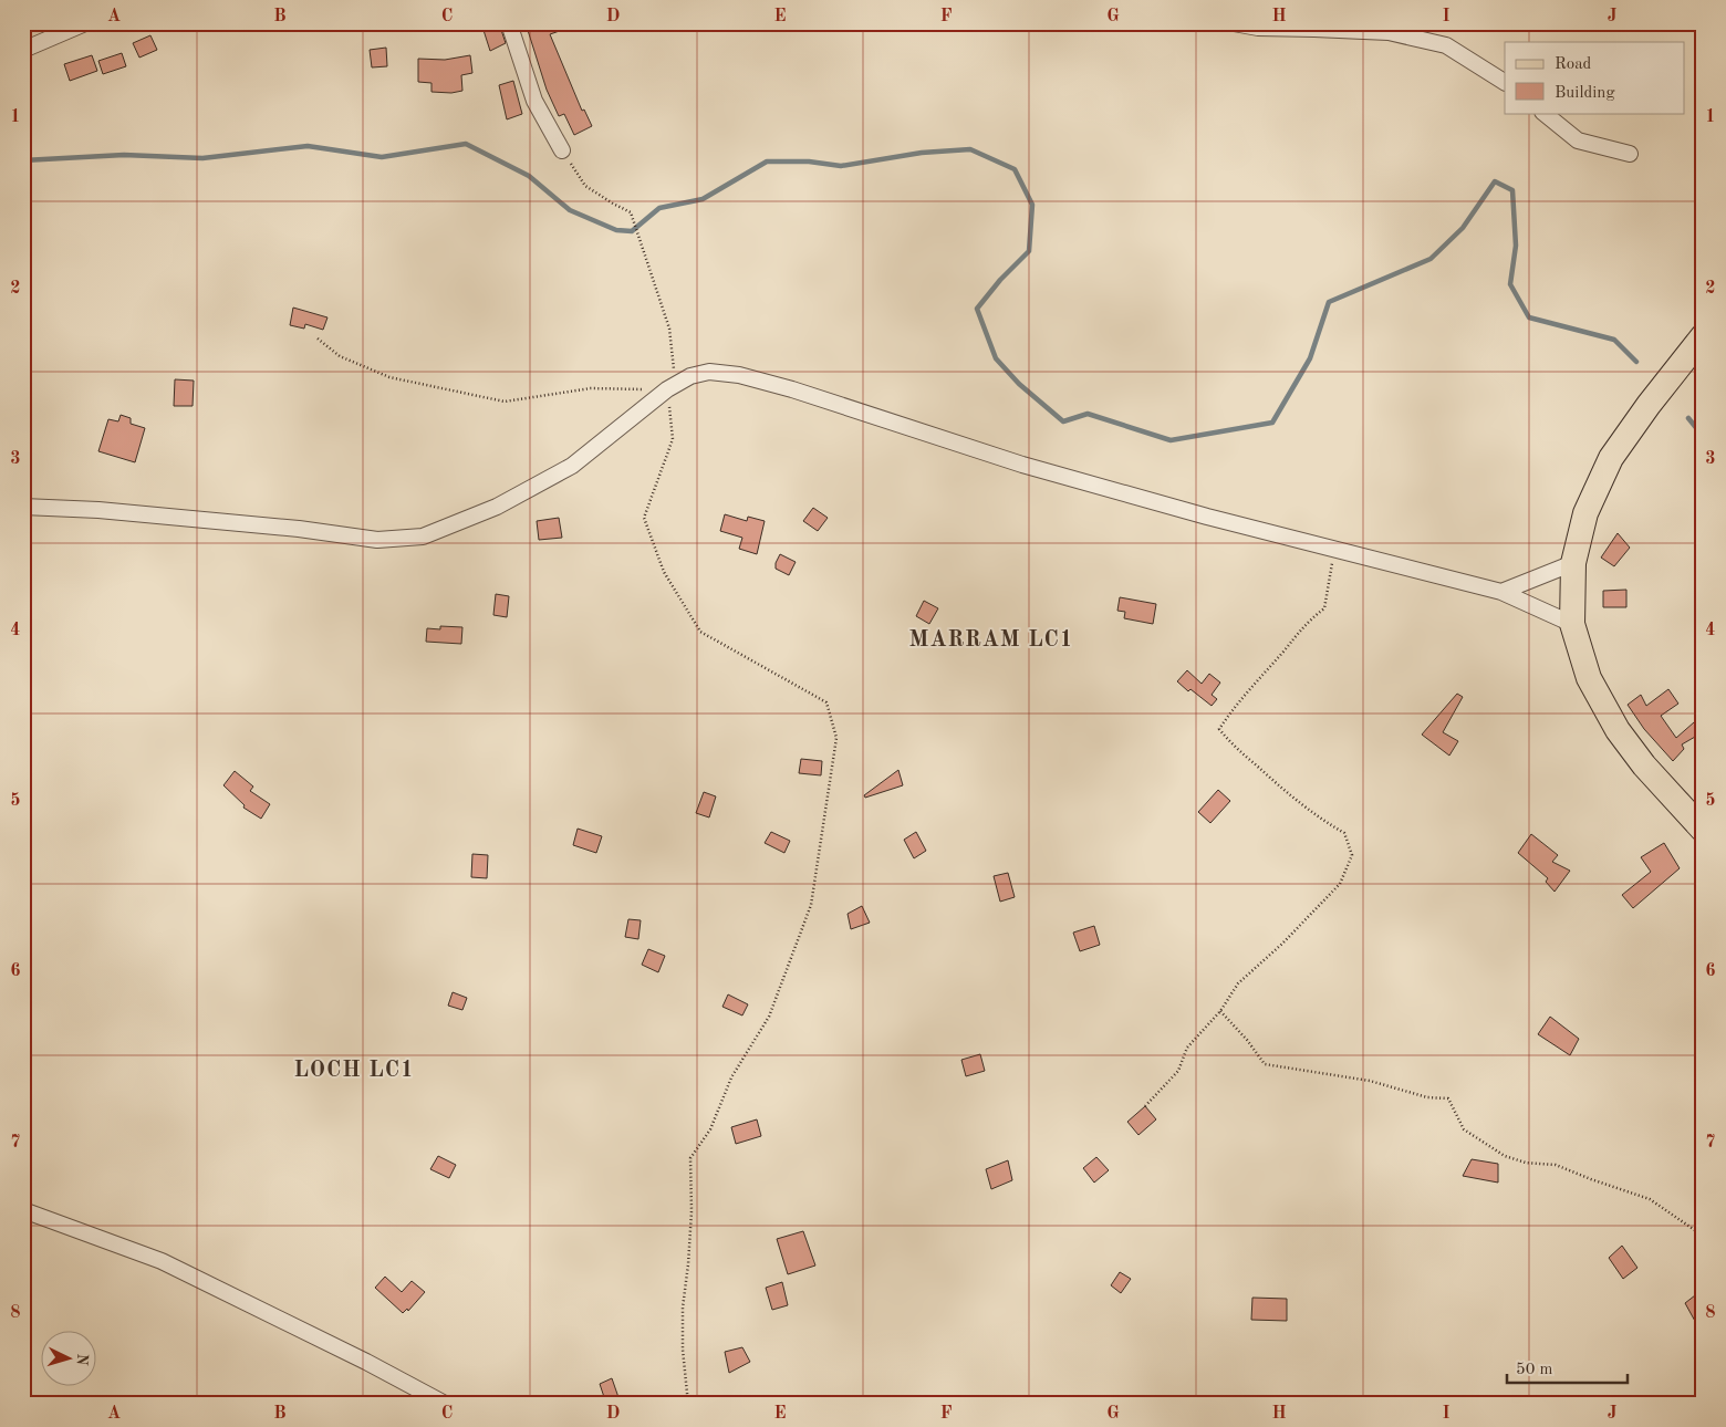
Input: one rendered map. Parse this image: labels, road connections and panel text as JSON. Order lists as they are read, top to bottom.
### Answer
{
  "districts": ["MARRAM LC1", "LOCH LC1"],
  "legend": ["Road", "Building"],
  "scale_bar": "50 m",
  "north": "right",
  "grid": {
    "columns": [
      "A",
      "B",
      "C",
      "D",
      "E",
      "F",
      "G",
      "H",
      "I",
      "J"
    ],
    "rows": [
      "1",
      "2",
      "3",
      "4",
      "5",
      "6",
      "7",
      "8"
    ]
  }
}
